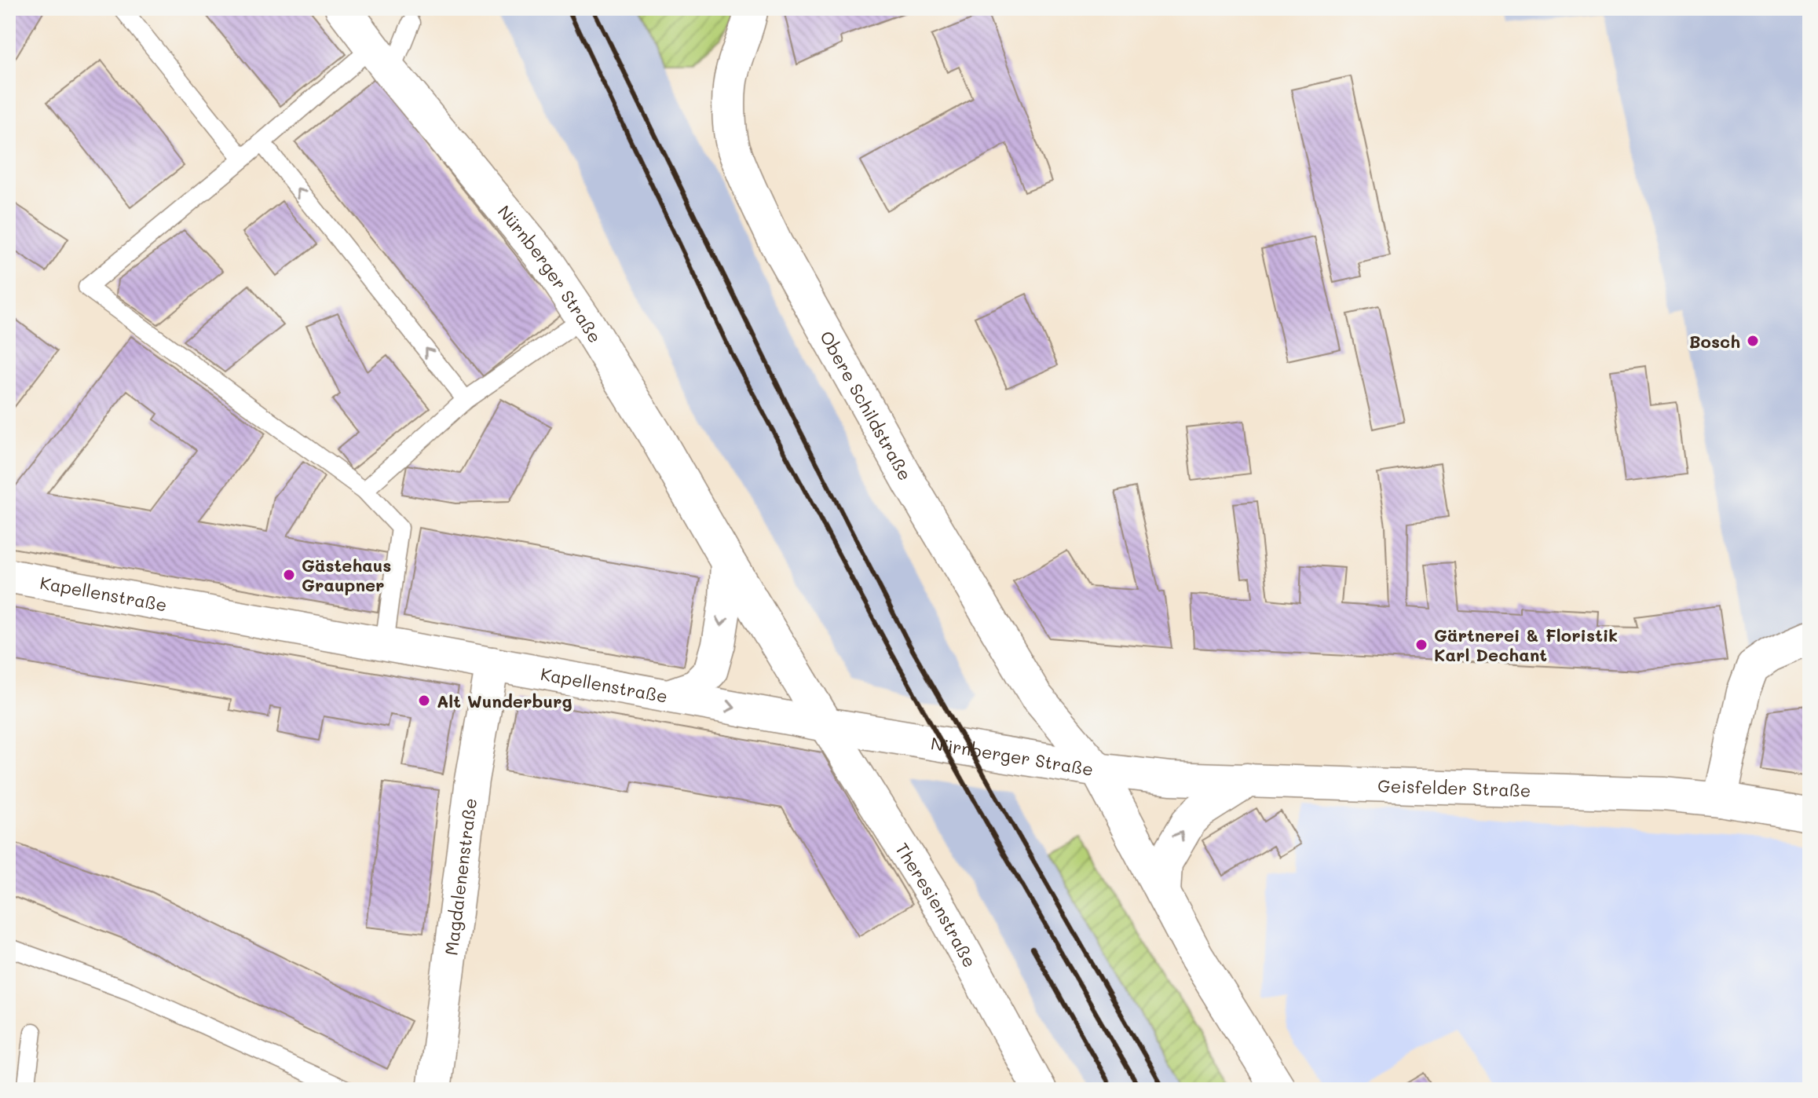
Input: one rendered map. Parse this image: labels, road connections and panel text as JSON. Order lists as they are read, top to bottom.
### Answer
{
  "streets": {
    "street": [
      "Nürnberger Straße",
      "Obere Schildstraße",
      "Kapellenstraße",
      "Geisfelder Straße",
      "Magdalenenstraße",
      "Theresienstraße"
    ]
  },
  "crossings": [
    ["Nürnberger Straße", "Obere Schildstraße"],
    ["Nürnberger Straße", "Kapellenstraße"],
    ["Nürnberger Straße", "Geisfelder Straße"],
    ["Nürnberger Straße", "Theresienstraße"],
    ["Obere Schildstraße", "Geisfelder Straße"],
    ["Kapellenstraße", "Magdalenenstraße"],
    ["Kapellenstraße", "Theresienstraße"]
  ],
  "places": [
    "Bosch",
    "Gästehaus Graupner",
    "Gärtnerei & Floristik Karl Dechant",
    "Alt Wunderburg"
  ]
}
